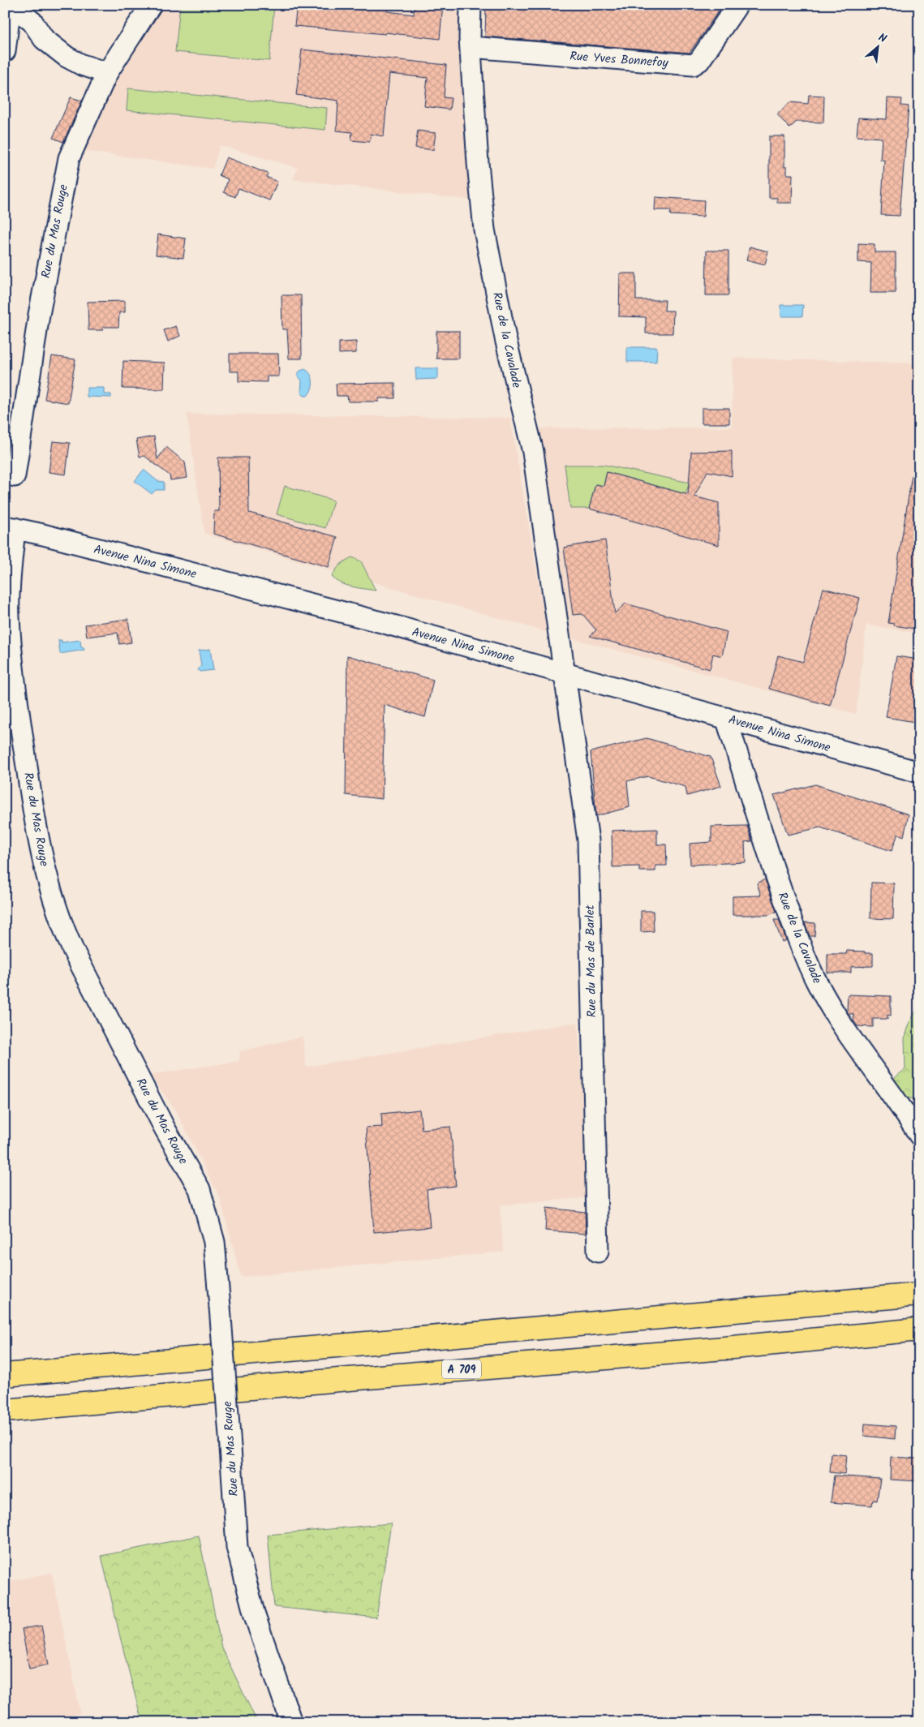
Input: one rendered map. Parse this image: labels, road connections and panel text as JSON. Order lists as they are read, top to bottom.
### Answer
{
  "streets": {
    "highway": ["A 709"],
    "street": [
      "Rue Yves Bonnefoy",
      "Rue du Mas Rouge",
      "Rue de la Cavalade",
      "Avenue Nina Simone",
      "Rue du Mas de Barlet"
    ]
  },
  "crossings": [
    ["Rue Yves Bonnefoy", "Rue de la Cavalade"],
    ["Rue du Mas Rouge", "Avenue Nina Simone"],
    ["Rue de la Cavalade", "Avenue Nina Simone"],
    ["Rue de la Cavalade", "Rue du Mas de Barlet"],
    ["Avenue Nina Simone", "Rue du Mas de Barlet"]
  ],
  "north": "top right"
}
